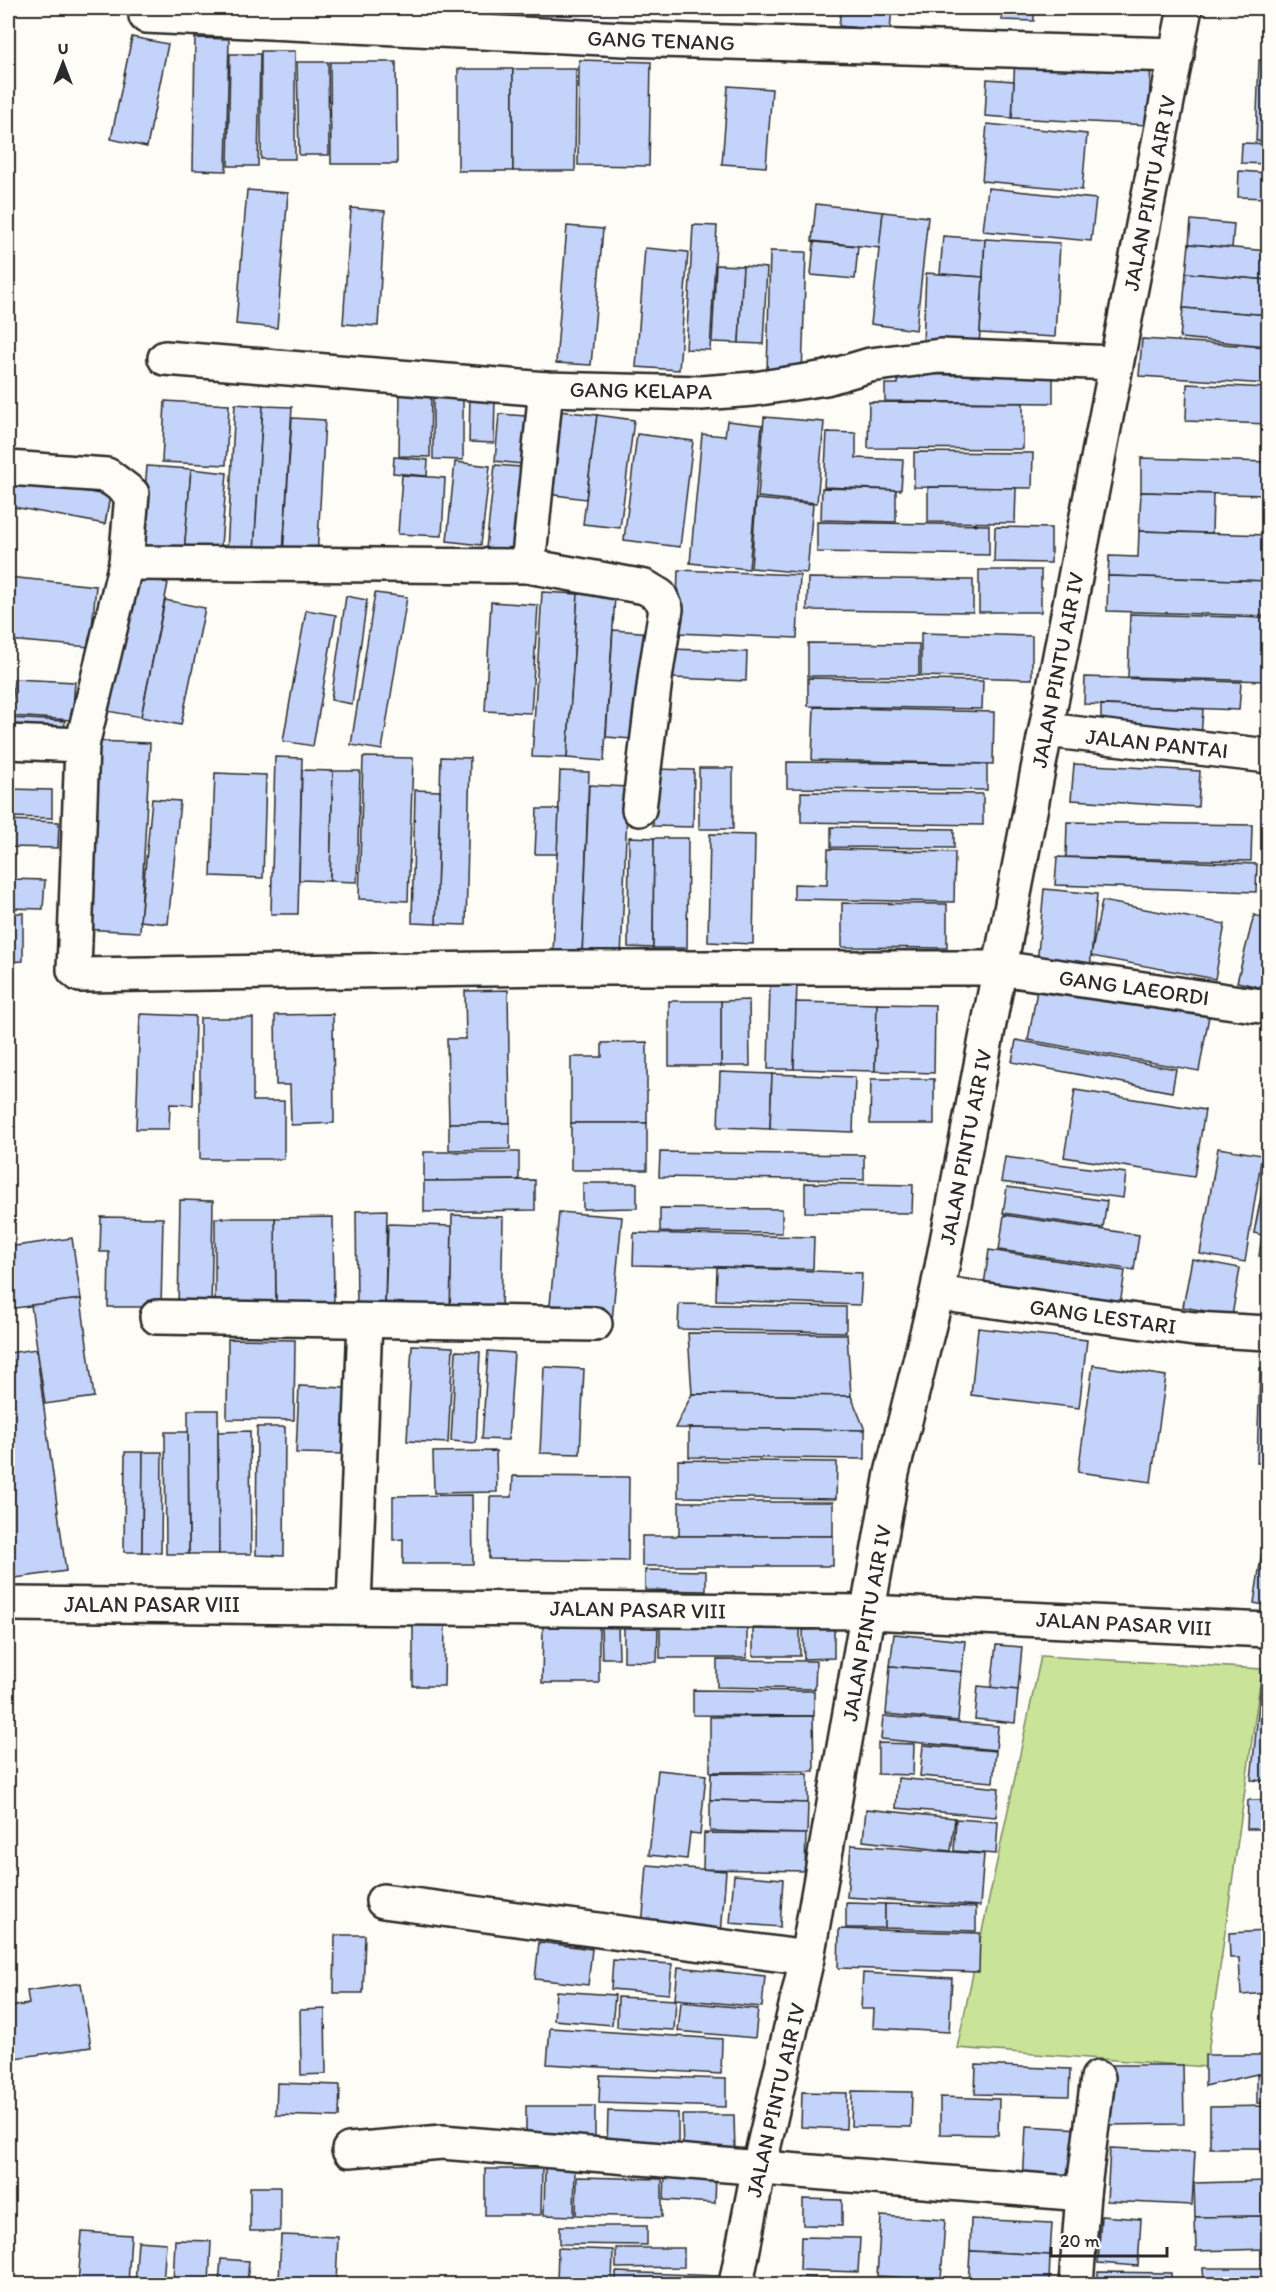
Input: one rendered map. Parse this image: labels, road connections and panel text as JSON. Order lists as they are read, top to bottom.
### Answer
{
  "streets": {
    "street": [
      "GANG TENANG",
      "JALAN PINTU AIR IV",
      "GANG KELAPA",
      "JALAN PANTAI",
      "GANG LAEORDI",
      "GANG LESTARI",
      "JALAN PASAR VIII"
    ]
  },
  "crossings": [
    ["GANG TENANG", "JALAN PINTU AIR IV"],
    ["JALAN PINTU AIR IV", "GANG KELAPA"],
    ["JALAN PINTU AIR IV", "JALAN PANTAI"],
    ["JALAN PINTU AIR IV", "GANG LAEORDI"],
    ["JALAN PINTU AIR IV", "GANG LESTARI"],
    ["JALAN PINTU AIR IV", "JALAN PASAR VIII"]
  ],
  "scale_bar": "20 m",
  "north": "top"
}
